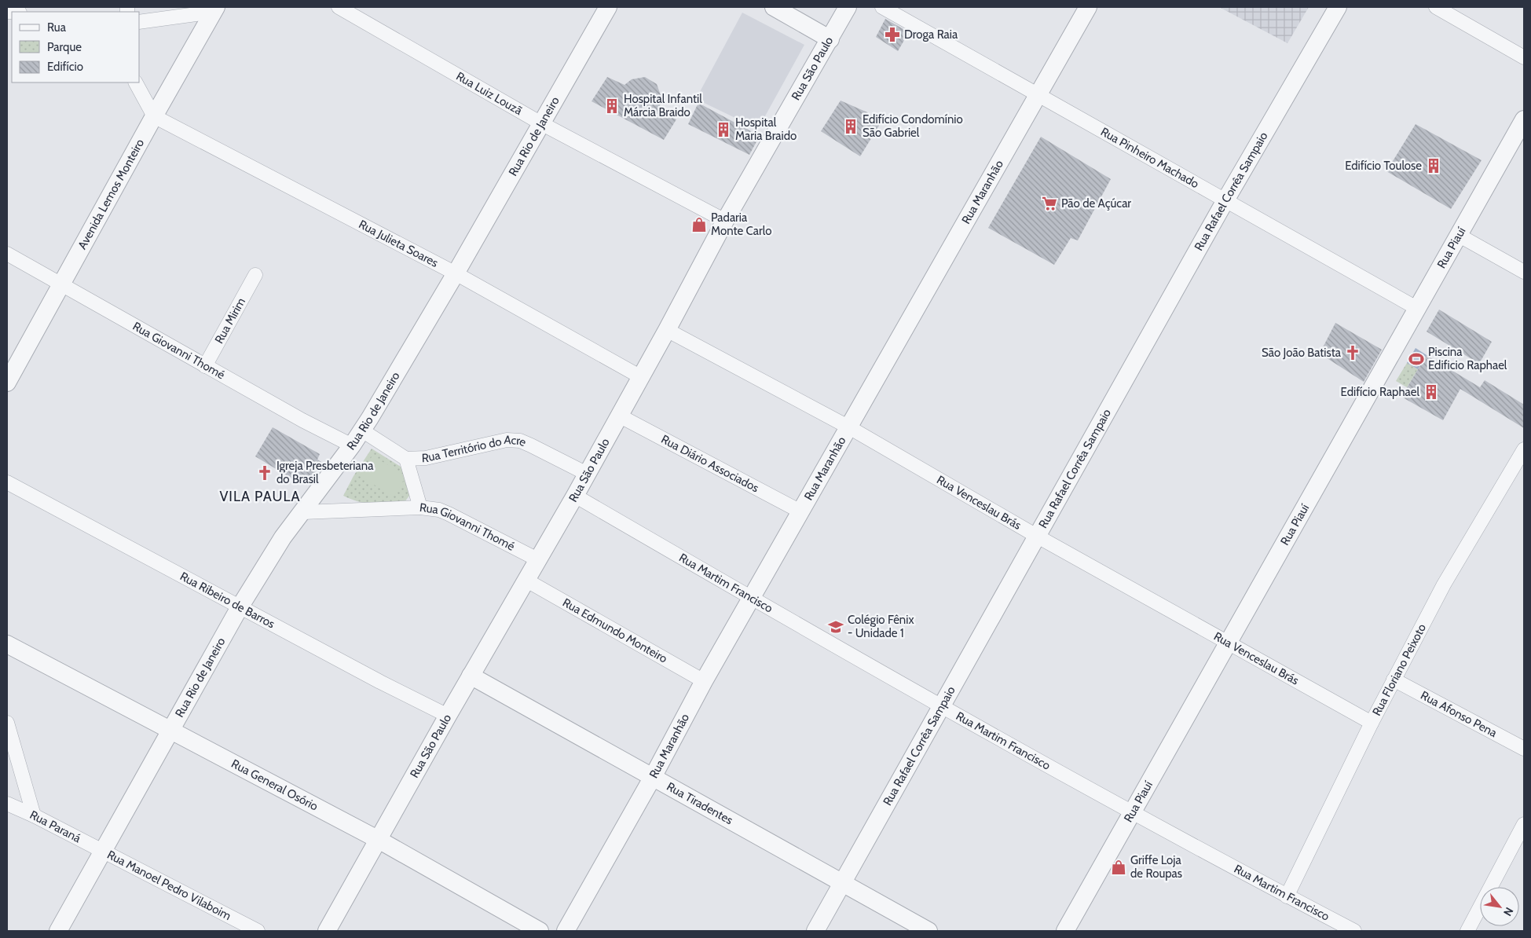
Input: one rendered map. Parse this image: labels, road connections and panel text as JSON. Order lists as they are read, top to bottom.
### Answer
{
  "streets": {
    "street": [
      "Rua São Paulo",
      "Rua Luiz Louzã",
      "Rua Rio de Janeiro",
      "Rua Pinheiro Machado",
      "Rua Rafael Corrêa Sampaio",
      "Rua Maranhão",
      "Avenida Lemos Monteiro",
      "Rua Julieta Soares",
      "Rua Piauí",
      "Rua Mirim",
      "Rua Giovanni Thomé",
      "Rua Território do Acre",
      "Rua Diário Associados",
      "Rua Venceslau Brás",
      "Rua Martim Francisco",
      "Rua Ribeiro de Barros",
      "Rua Edmundo Monteiro",
      "Rua Floriano Peixoto",
      "Rua Afonso Pena",
      "Rua General Osório",
      "Rua Tiradentes",
      "Rua Paraná",
      "Rua Manoel Pedro Vilaboim"
    ]
  },
  "crossings": [
    ["Rua São Paulo", "Rua Luiz Louzã"],
    ["Rua São Paulo", "Rua Julieta Soares"],
    ["Rua São Paulo", "Rua Giovanni Thomé"],
    ["Rua São Paulo", "Rua Território do Acre"],
    ["Rua São Paulo", "Rua Diário Associados"],
    ["Rua São Paulo", "Rua Venceslau Brás"],
    ["Rua São Paulo", "Rua Martim Francisco"],
    ["Rua São Paulo", "Rua Ribeiro de Barros"],
    ["Rua São Paulo", "Rua Edmundo Monteiro"],
    ["Rua São Paulo", "Rua General Osório"],
    ["Rua São Paulo", "Rua Tiradentes"],
    ["Rua Luiz Louzã", "Rua Rio de Janeiro"],
    ["Rua Rio de Janeiro", "Rua Julieta Soares"],
    ["Rua Rio de Janeiro", "Rua Giovanni Thomé"],
    ["Rua Rio de Janeiro", "Rua Território do Acre"],
    ["Rua Rio de Janeiro", "Rua Ribeiro de Barros"],
    ["Rua Rio de Janeiro", "Rua General Osório"],
    ["Rua Rio de Janeiro", "Rua Paraná"],
    ["Rua Rio de Janeiro", "Rua Manoel Pedro Vilaboim"],
    ["Rua Pinheiro Machado", "Rua Rafael Corrêa Sampaio"],
    ["Rua Pinheiro Machado", "Rua Maranhão"],
    ["Rua Pinheiro Machado", "Rua Piauí"],
    ["Rua Rafael Corrêa Sampaio", "Rua Venceslau Brás"],
    ["Rua Rafael Corrêa Sampaio", "Rua Martim Francisco"],
    ["Rua Rafael Corrêa Sampaio", "Rua Tiradentes"],
    ["Rua Maranhão", "Rua Diário Associados"],
    ["Rua Maranhão", "Rua Venceslau Brás"],
    ["Rua Maranhão", "Rua Martim Francisco"],
    ["Rua Maranhão", "Rua Edmundo Monteiro"],
    ["Rua Maranhão", "Rua Tiradentes"],
    ["Avenida Lemos Monteiro", "Rua Julieta Soares"],
    ["Avenida Lemos Monteiro", "Rua Giovanni Thomé"],
    ["Rua Piauí", "Rua Venceslau Brás"],
    ["Rua Piauí", "Rua Martim Francisco"],
    ["Rua Mirim", "Rua Giovanni Thomé"],
    ["Rua Giovanni Thomé", "Rua Território do Acre"],
    ["Rua Venceslau Brás", "Rua Floriano Peixoto"],
    ["Rua Martim Francisco", "Rua Floriano Peixoto"],
    ["Rua Floriano Peixoto", "Rua Afonso Pena"],
    ["Rua Paraná", "Rua Manoel Pedro Vilaboim"]
  ],
  "districts": ["VILA PAULA"],
  "places": {
    "pharmacy": ["Droga Raia"],
    "building": [
      "Hospital Infantil Márcia Braido",
      "Edifício Condomínio São Gabriel",
      "Hospital Maria Braido",
      "Edifício Toulose",
      "Edifício Raphael"
    ],
    "supermarket": ["Pão de Açúcar"],
    "shop": ["Padaria Monte Carlo", "Griffe Loja de Roupas"],
    "church": ["São João Batista", "Igreja Presbeteriana do Brasil"],
    "sports": ["Piscina Edificio Raphael"],
    "school or university": ["Colégio Fênix - Unidade 1"]
  },
  "legend": ["Rua", "Parque", "Edifício"],
  "north": "bottom right"
}
